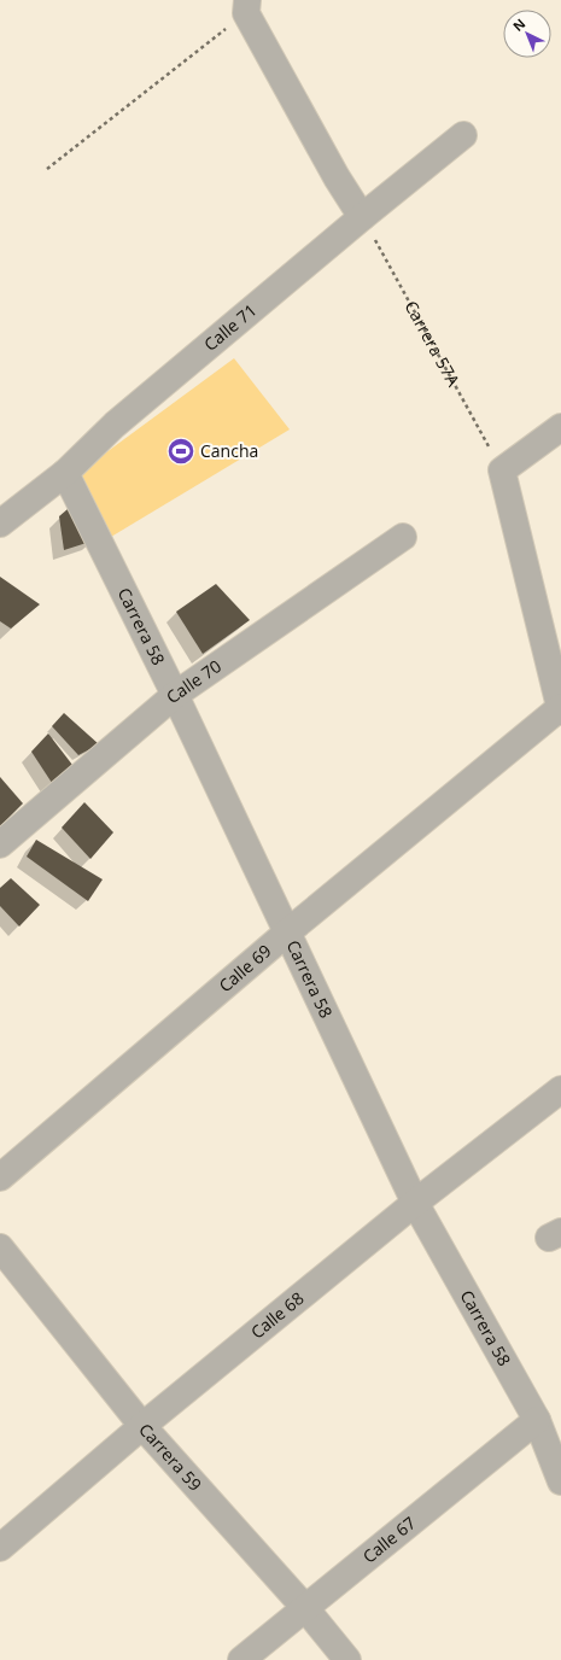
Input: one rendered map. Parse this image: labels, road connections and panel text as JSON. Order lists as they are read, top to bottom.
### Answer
{
  "streets": {
    "street": [
      "Calle 71",
      "Carrera 58",
      "Calle 70",
      "Calle 69",
      "Calle 68",
      "Carrera 59",
      "Calle 67"
    ],
    "path": ["Carrera 57A"]
  },
  "crossings": [
    ["Calle 71", "Carrera 57A"],
    ["Calle 71", "Carrera 58"],
    ["Carrera 58", "Calle 70"],
    ["Carrera 58", "Calle 69"],
    ["Carrera 58", "Calle 68"],
    ["Carrera 58", "Calle 67"],
    ["Calle 68", "Carrera 59"],
    ["Carrera 59", "Calle 67"]
  ],
  "places": {
    "sports": ["Cancha"]
  },
  "north": "top left"
}
